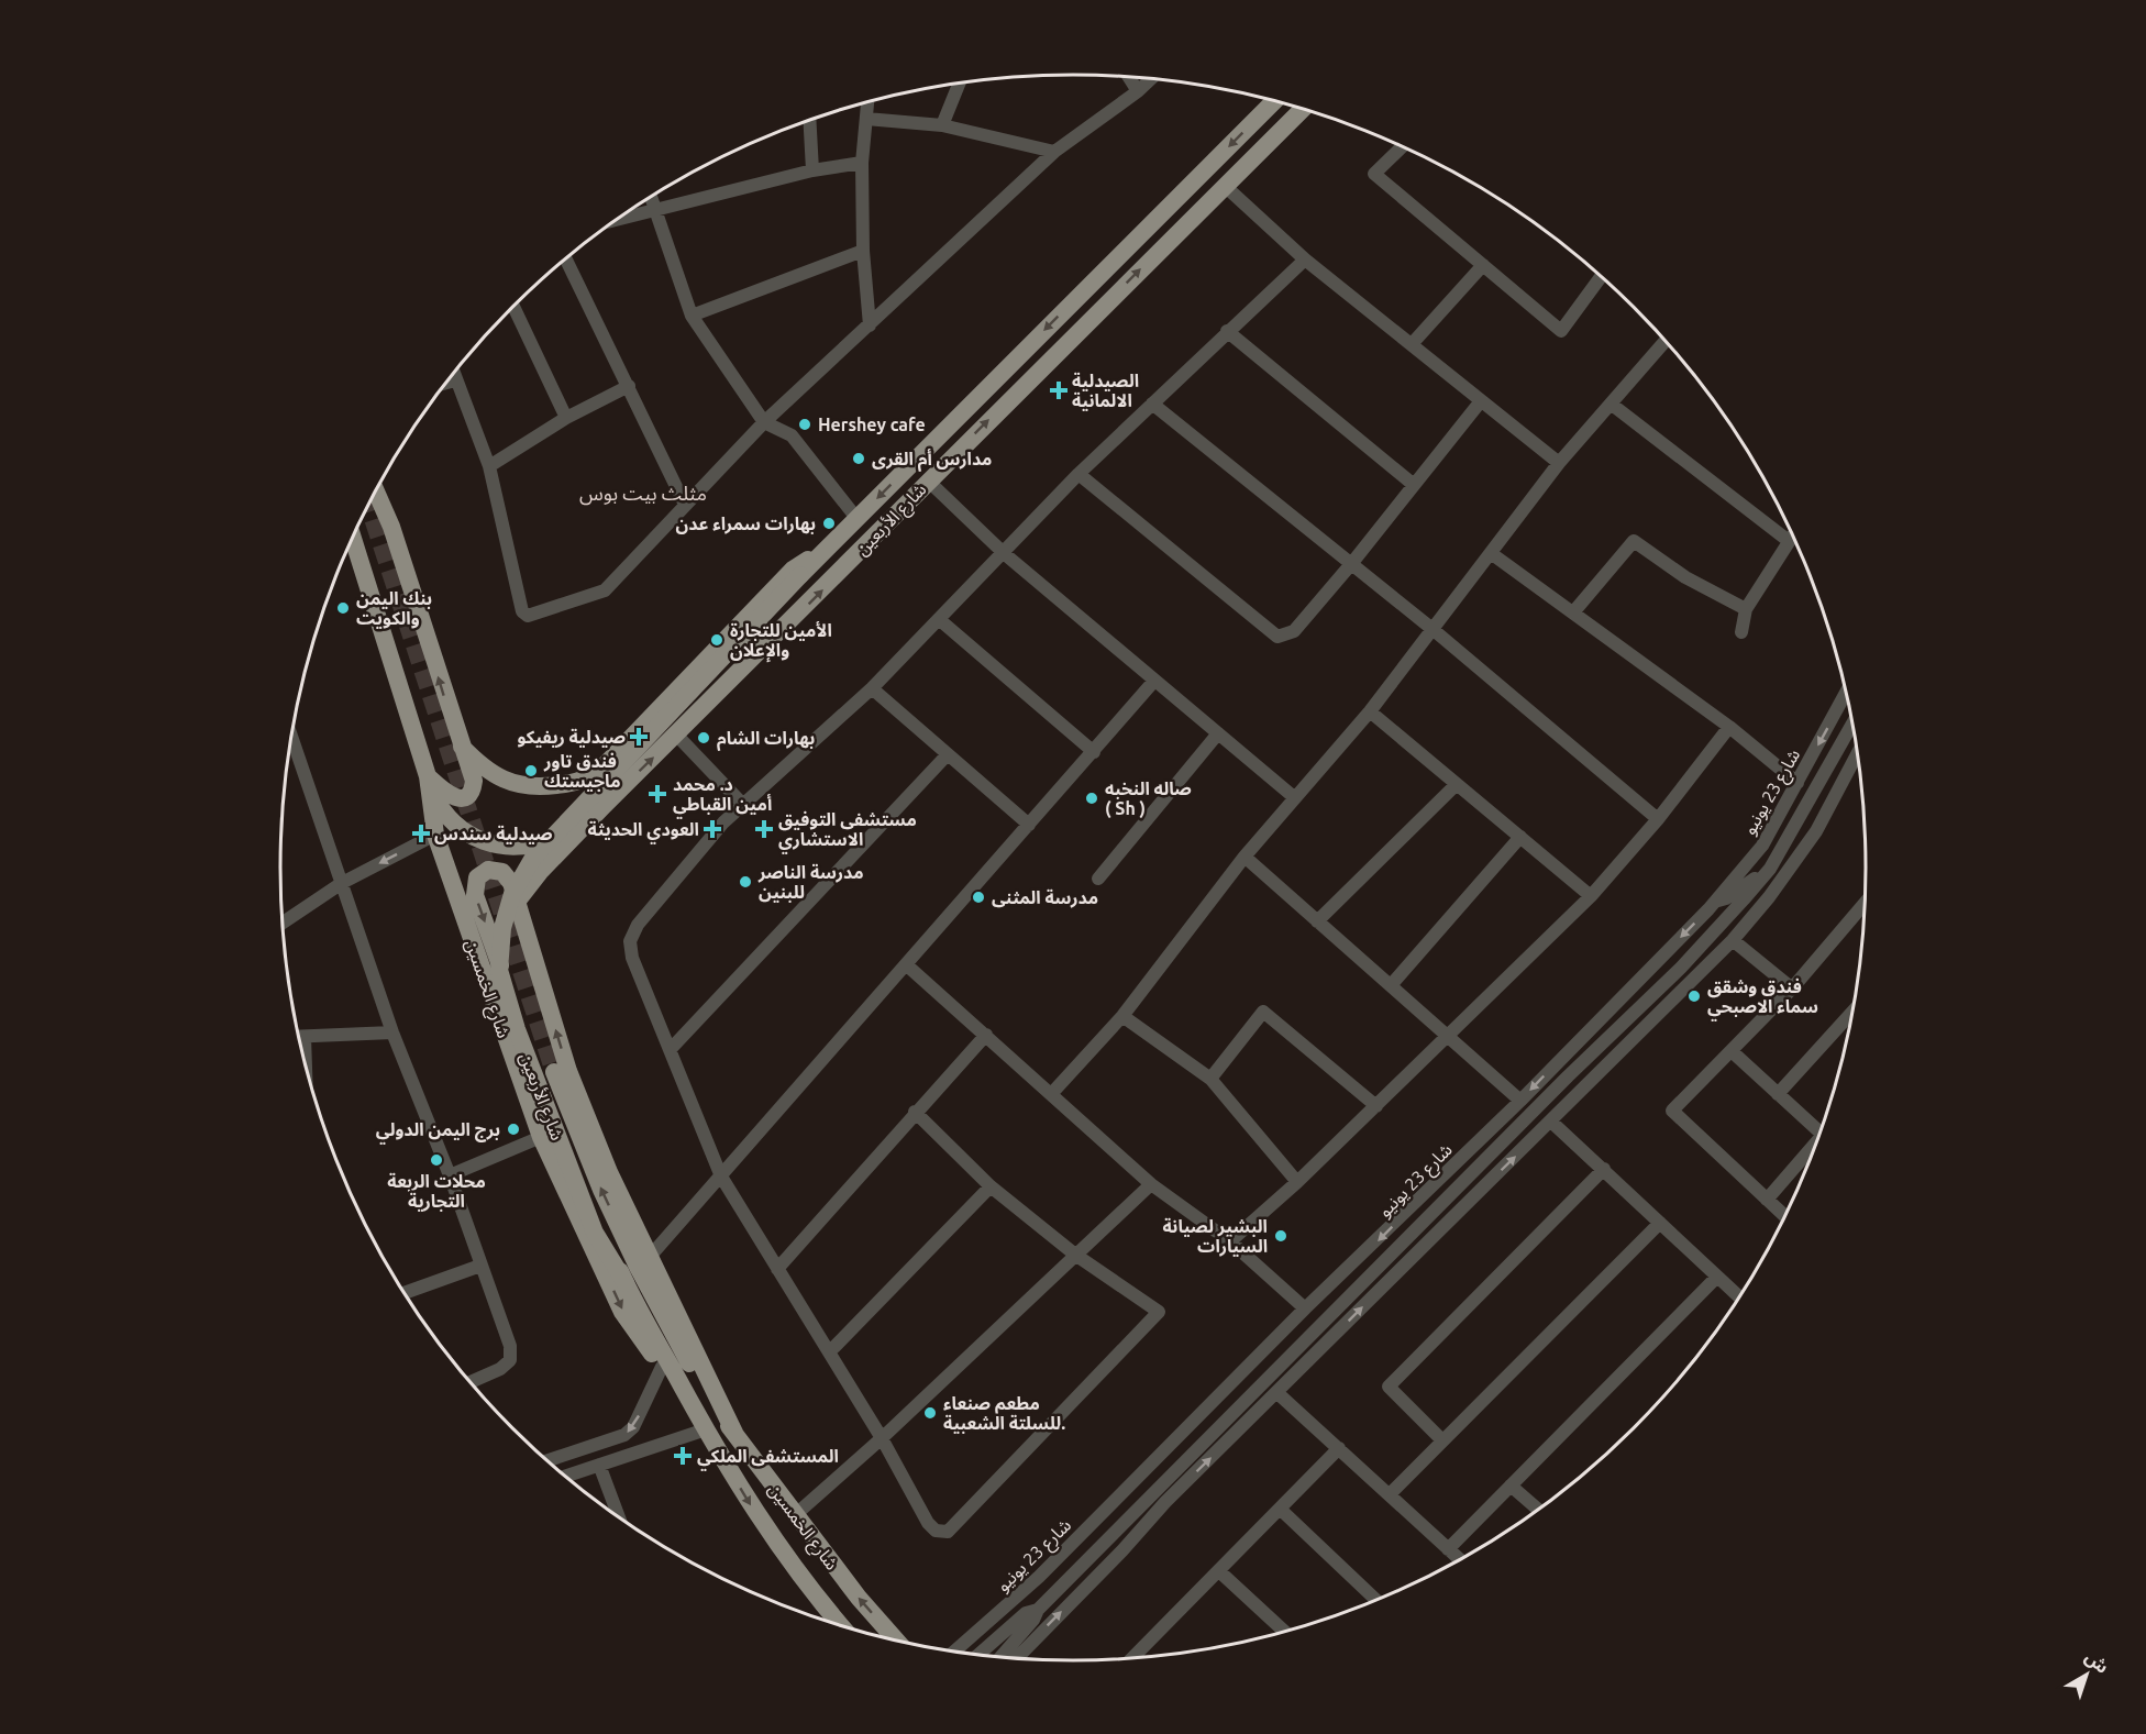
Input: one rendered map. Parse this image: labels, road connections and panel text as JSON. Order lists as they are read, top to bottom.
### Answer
{
  "streets": {
    "main road": ["شارع الأربعين", "شارع الخمسين"],
    "street": ["شارع 23 يونيو"]
  },
  "crossings": [
    ["شارع الأربعين", "شارع الخمسين"]
  ],
  "districts": ["مثلث بيت بوس"],
  "places": {
    "health": [
      "الصيدلية الالمانية",
      "صيدلية ريفيكو",
      "د. محمد أمين القباطي",
      "العودي الحديثة",
      "مستشفى التوفيق الاستشاري",
      "صيدلية سندس",
      "المستشفى الملكي"
    ],
    "other": [
      "Hershey cafe",
      "مدارس أم القرى",
      "بهارات سمراء عدن",
      "بنك اليمن والكويت",
      "الأمين للتجارة والإعلان",
      "بهارات الشام",
      "فندق تاور ماجيستك",
      "صاله النخبه ( Sh )",
      "مدرسة الناصر للبنين",
      "مدرسة المثنى",
      "فندق وشقق سماء الاصبحي",
      "برج اليمن الدولي",
      "محلات الربعة التجارية",
      "البشير لصيانة السيارات",
      "مطعم صنعاء للسلتة الشعبية."
    ]
  },
  "north": "top right"
}
